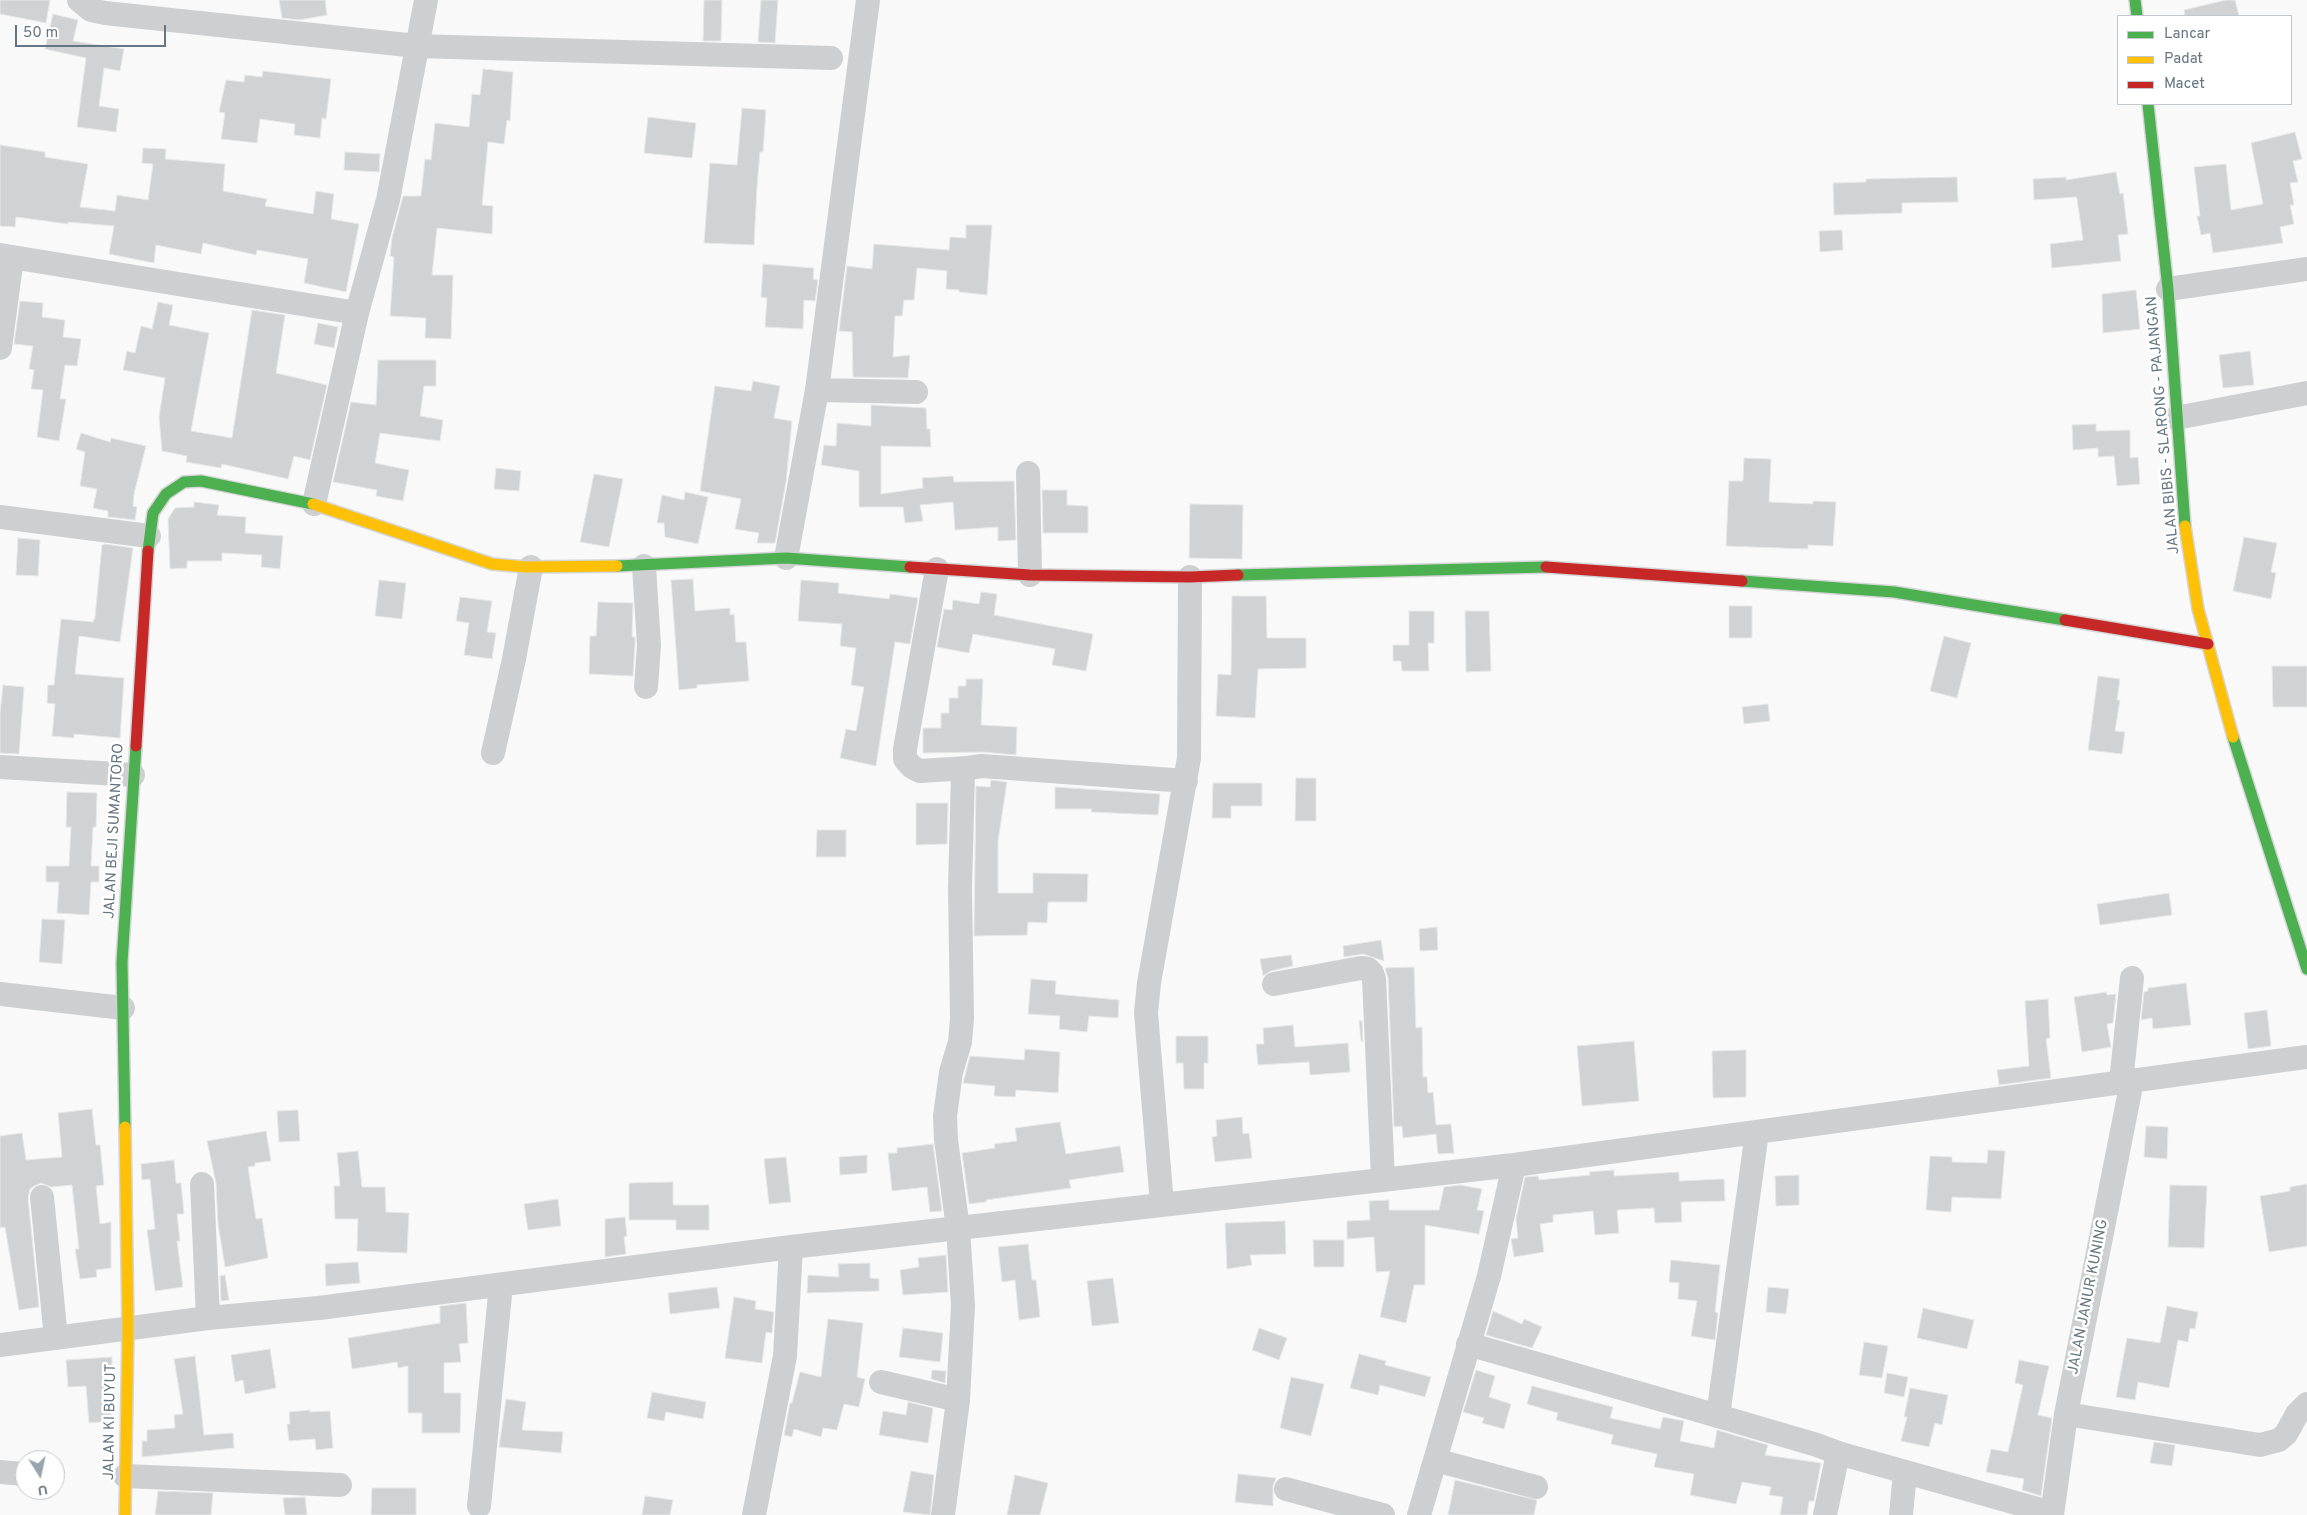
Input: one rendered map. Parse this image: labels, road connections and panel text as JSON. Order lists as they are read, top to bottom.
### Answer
{
  "streets": {
    "street": [
      "JALAN BIBIS - SLARONG - PAJANGAN",
      "JALAN BEJI SUMANTORO",
      "JALAN JANUR KUNING",
      "JALAN KI BUYUT"
    ]
  },
  "crossings": [
    ["JALAN BIBIS - SLARONG - PAJANGAN", "JALAN BEJI SUMANTORO"],
    ["JALAN BEJI SUMANTORO", "JALAN KI BUYUT"]
  ],
  "legend": ["Lancar", "Padat", "Macet"],
  "scale_bar": "50 m",
  "north": "bottom"
}
